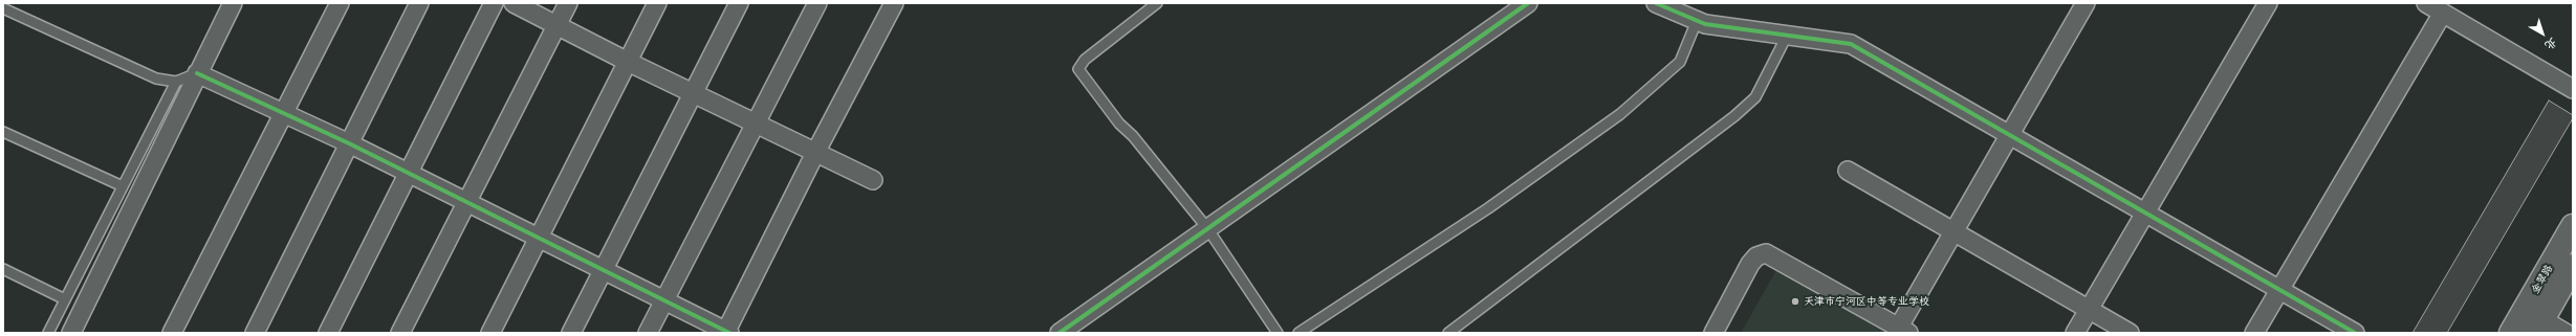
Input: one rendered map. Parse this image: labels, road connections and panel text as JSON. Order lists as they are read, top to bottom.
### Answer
{
  "streets": {
    "main road": ["金翠路"]
  },
  "places": ["天津市宁河区中等专业学校"],
  "north": "bottom right"
}
